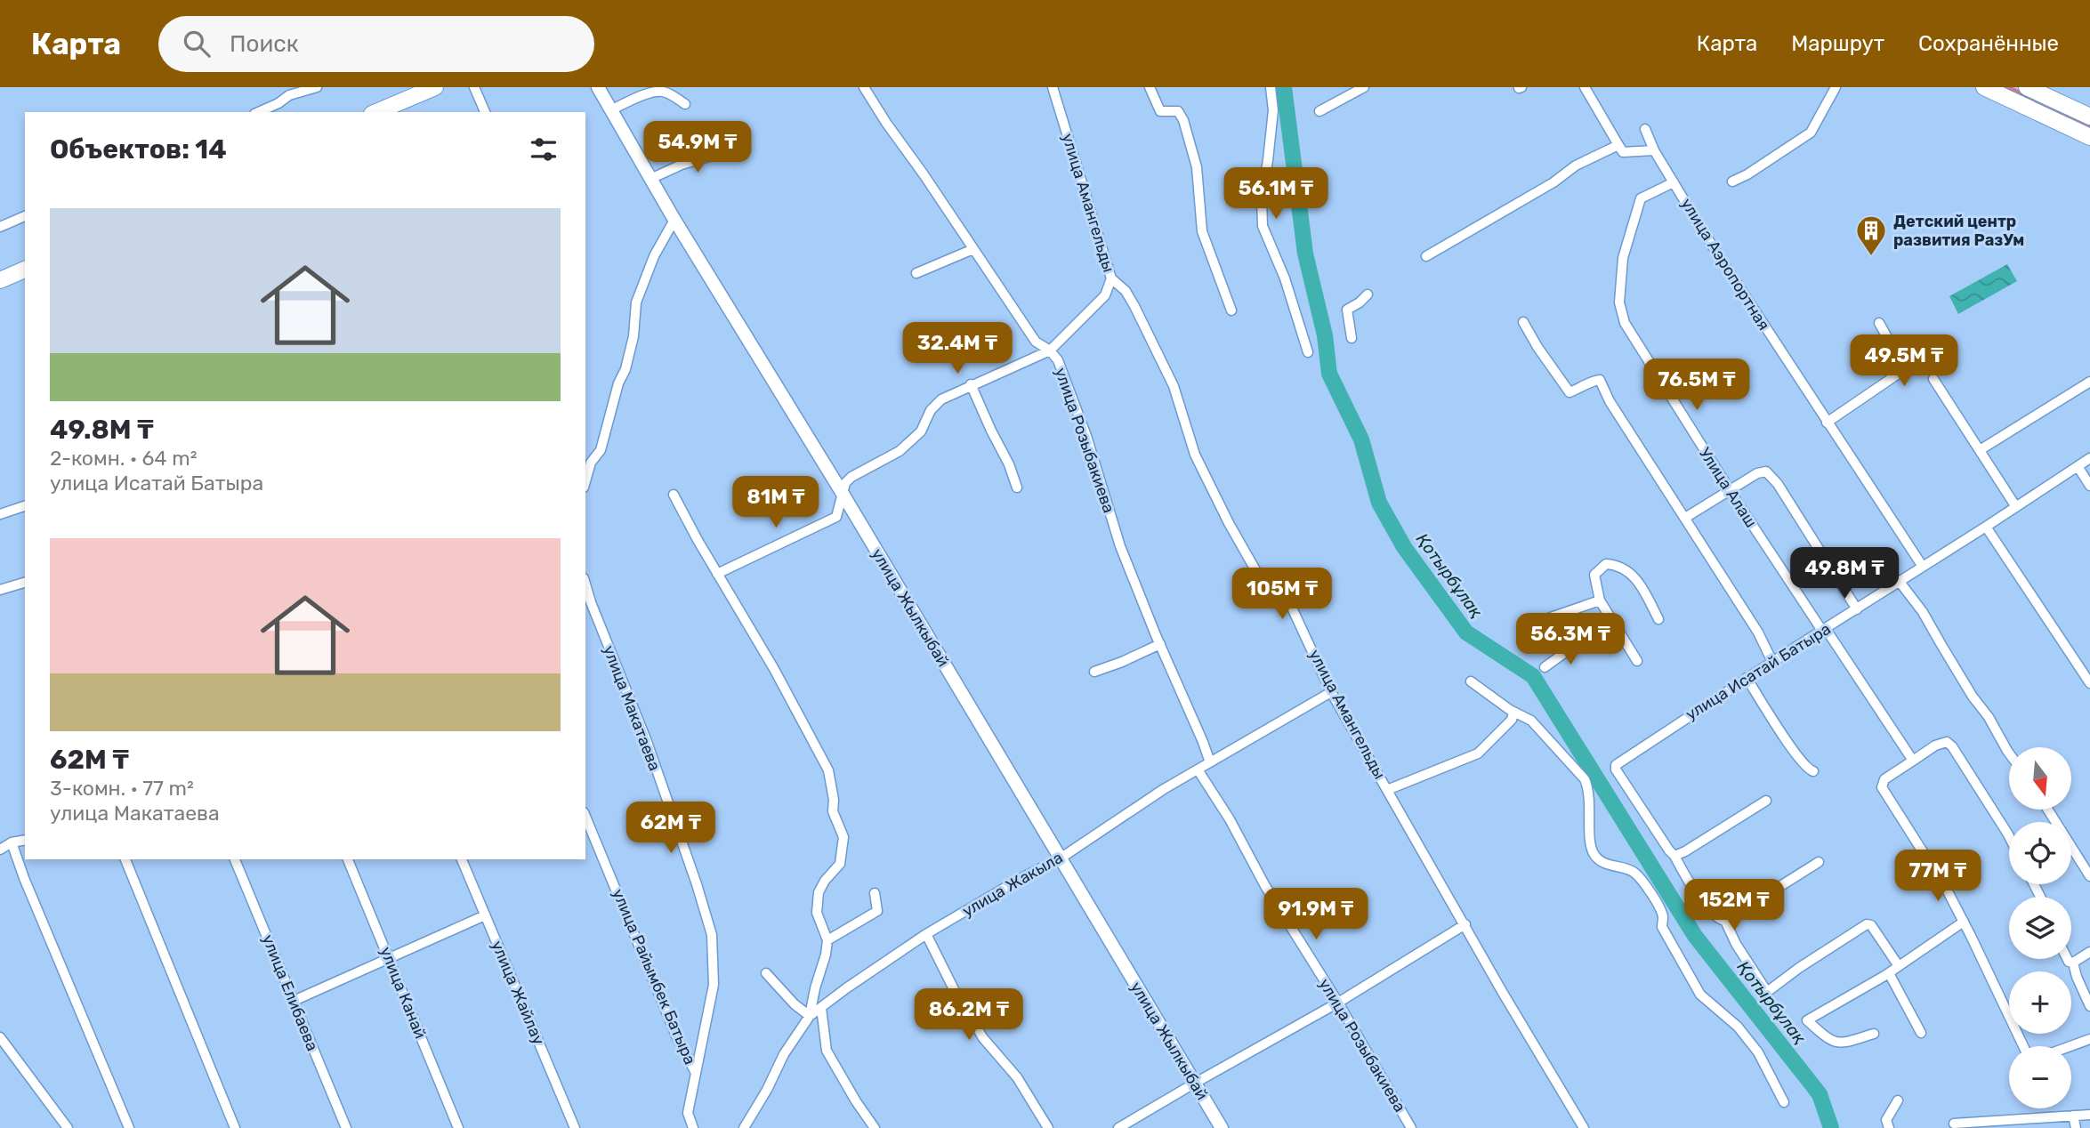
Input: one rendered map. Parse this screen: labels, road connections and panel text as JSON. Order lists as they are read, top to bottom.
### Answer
{
  "streets": {
    "street": [
      "улица Амангельды",
      "улица Аэропортная",
      "улица Розыбакиева",
      "Улица Алаш",
      "улица Жылкыбай",
      "улица Исатай Батыра",
      "улица Макатаева",
      "улица Жакыла",
      "улица Райымбек Батыра",
      "улица Елибаева",
      "улица Канай",
      "улица Жайлау"
    ]
  },
  "crossings": [
    ["улица Амангельды", "улица Жакыла"],
    ["улица Аэропортная", "Улица Алаш"],
    ["улица Аэропортная", "улица Исатай Батыра"],
    ["улица Розыбакиева", "улица Жакыла"],
    ["Улица Алаш", "улица Исатай Батыра"],
    ["улица Жылкыбай", "улица Жакыла"],
    ["улица Макатаева", "улица Райымбек Батыра"]
  ],
  "water": ["Қотырбұлақ"],
  "places": {
    "building": ["Детский центр развития РазУм"]
  },
  "north": "bottom",
  "page": {
    "header": "Карта",
    "search": "Поиск",
    "nav": ["Карта", "Маршрут", "Сохранённые"],
    "heading": "Объектов: 14",
    "price": [
      "54.9M ₸",
      "56.1M ₸",
      "32.4M ₸",
      "49.5M ₸",
      "76.5M ₸",
      "81M ₸",
      "49.8M ₸",
      "105M ₸",
      "56.3M ₸",
      "62M ₸",
      "77M ₸",
      "152M ₸",
      "91.9M ₸",
      "86.2M ₸"
    ],
    "list": [
      {
        "name": "49.8M ₸",
        "note": "2-комн. · 64 m² · улица Исатай Батыра"
      },
      {
        "name": "62M ₸",
        "note": "3-комн. · 77 m² · улица Макатаева"
      }
    ],
    "map_buttons": ["+", "−"]
  }
}
